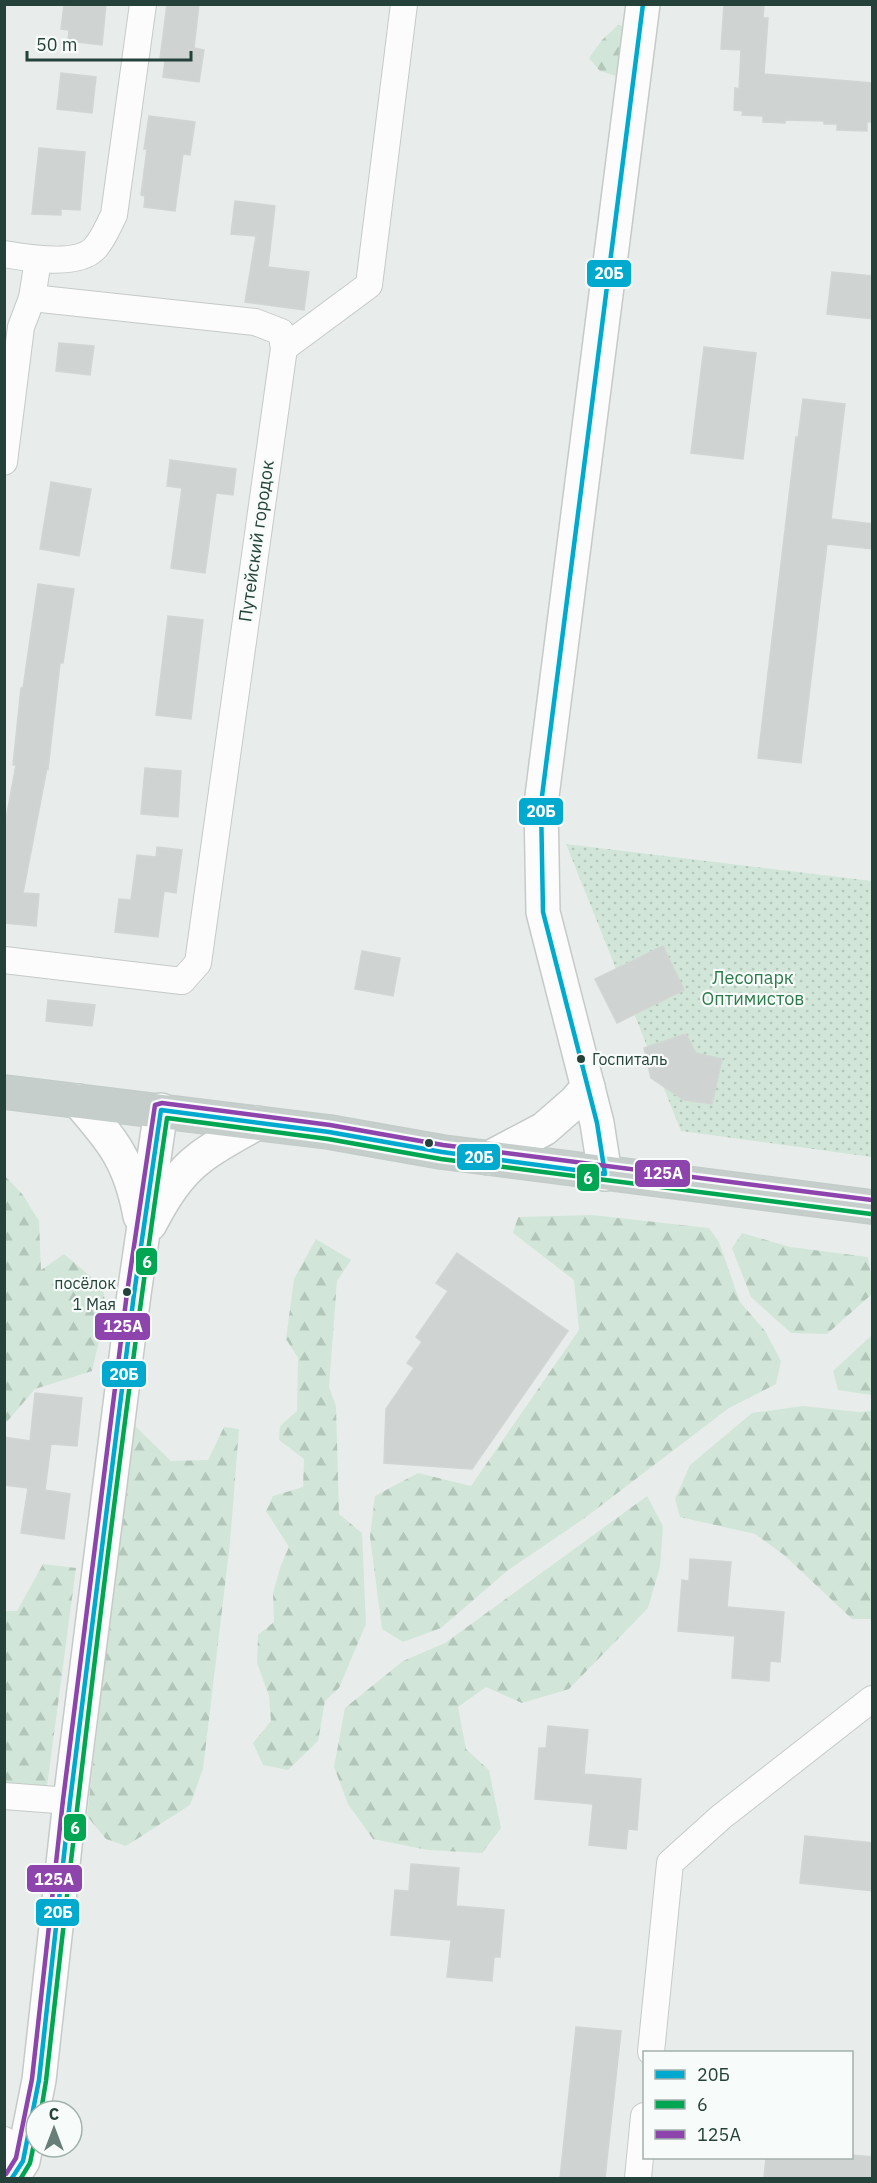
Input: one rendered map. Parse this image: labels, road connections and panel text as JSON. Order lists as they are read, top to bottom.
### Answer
{
  "streets": {
    "street": ["Путейский городок"]
  },
  "parks": ["Лесопарк Оптимистов"],
  "places": ["Госпиталь", "посёлок 1 Мая"],
  "lines": ["transit line 20Б", "transit line 125А", "transit line 6"],
  "legend": ["20Б", "6", "125А"],
  "scale_bar": "50 m",
  "north": "top"
}
